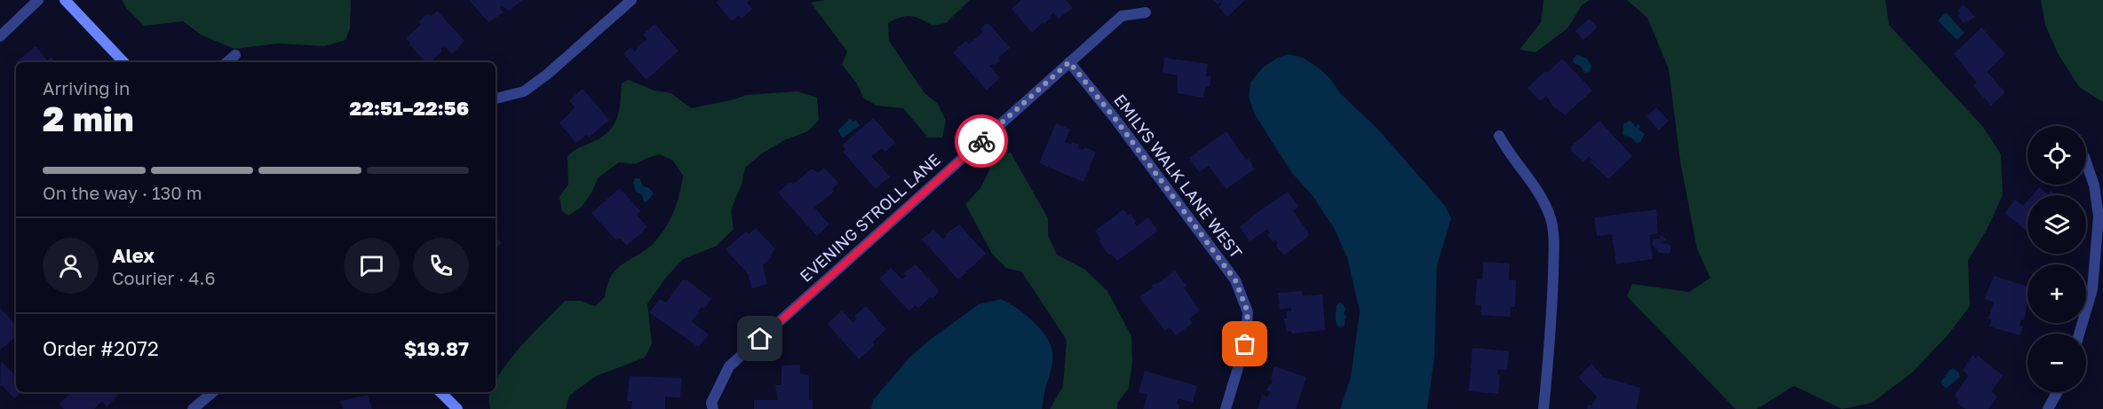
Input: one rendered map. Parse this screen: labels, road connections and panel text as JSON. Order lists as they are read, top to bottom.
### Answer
{
  "streets": {
    "street": ["EMILYS WALK LANE WEST", "EVENING STROLL LANE"]
  },
  "crossings": [
    ["EMILYS WALK LANE WEST", "EVENING STROLL LANE"]
  ],
  "page": {
    "heading": ["2 min", "Arriving in", "22:51–22:56"],
    "panel": [
      "Alex",
      "Courier · 4.6",
      "Order #2072",
      "$19.87"
    ],
    "map_buttons": ["+", "−"],
    "bar": "On the way · 130 m"
  }
}
